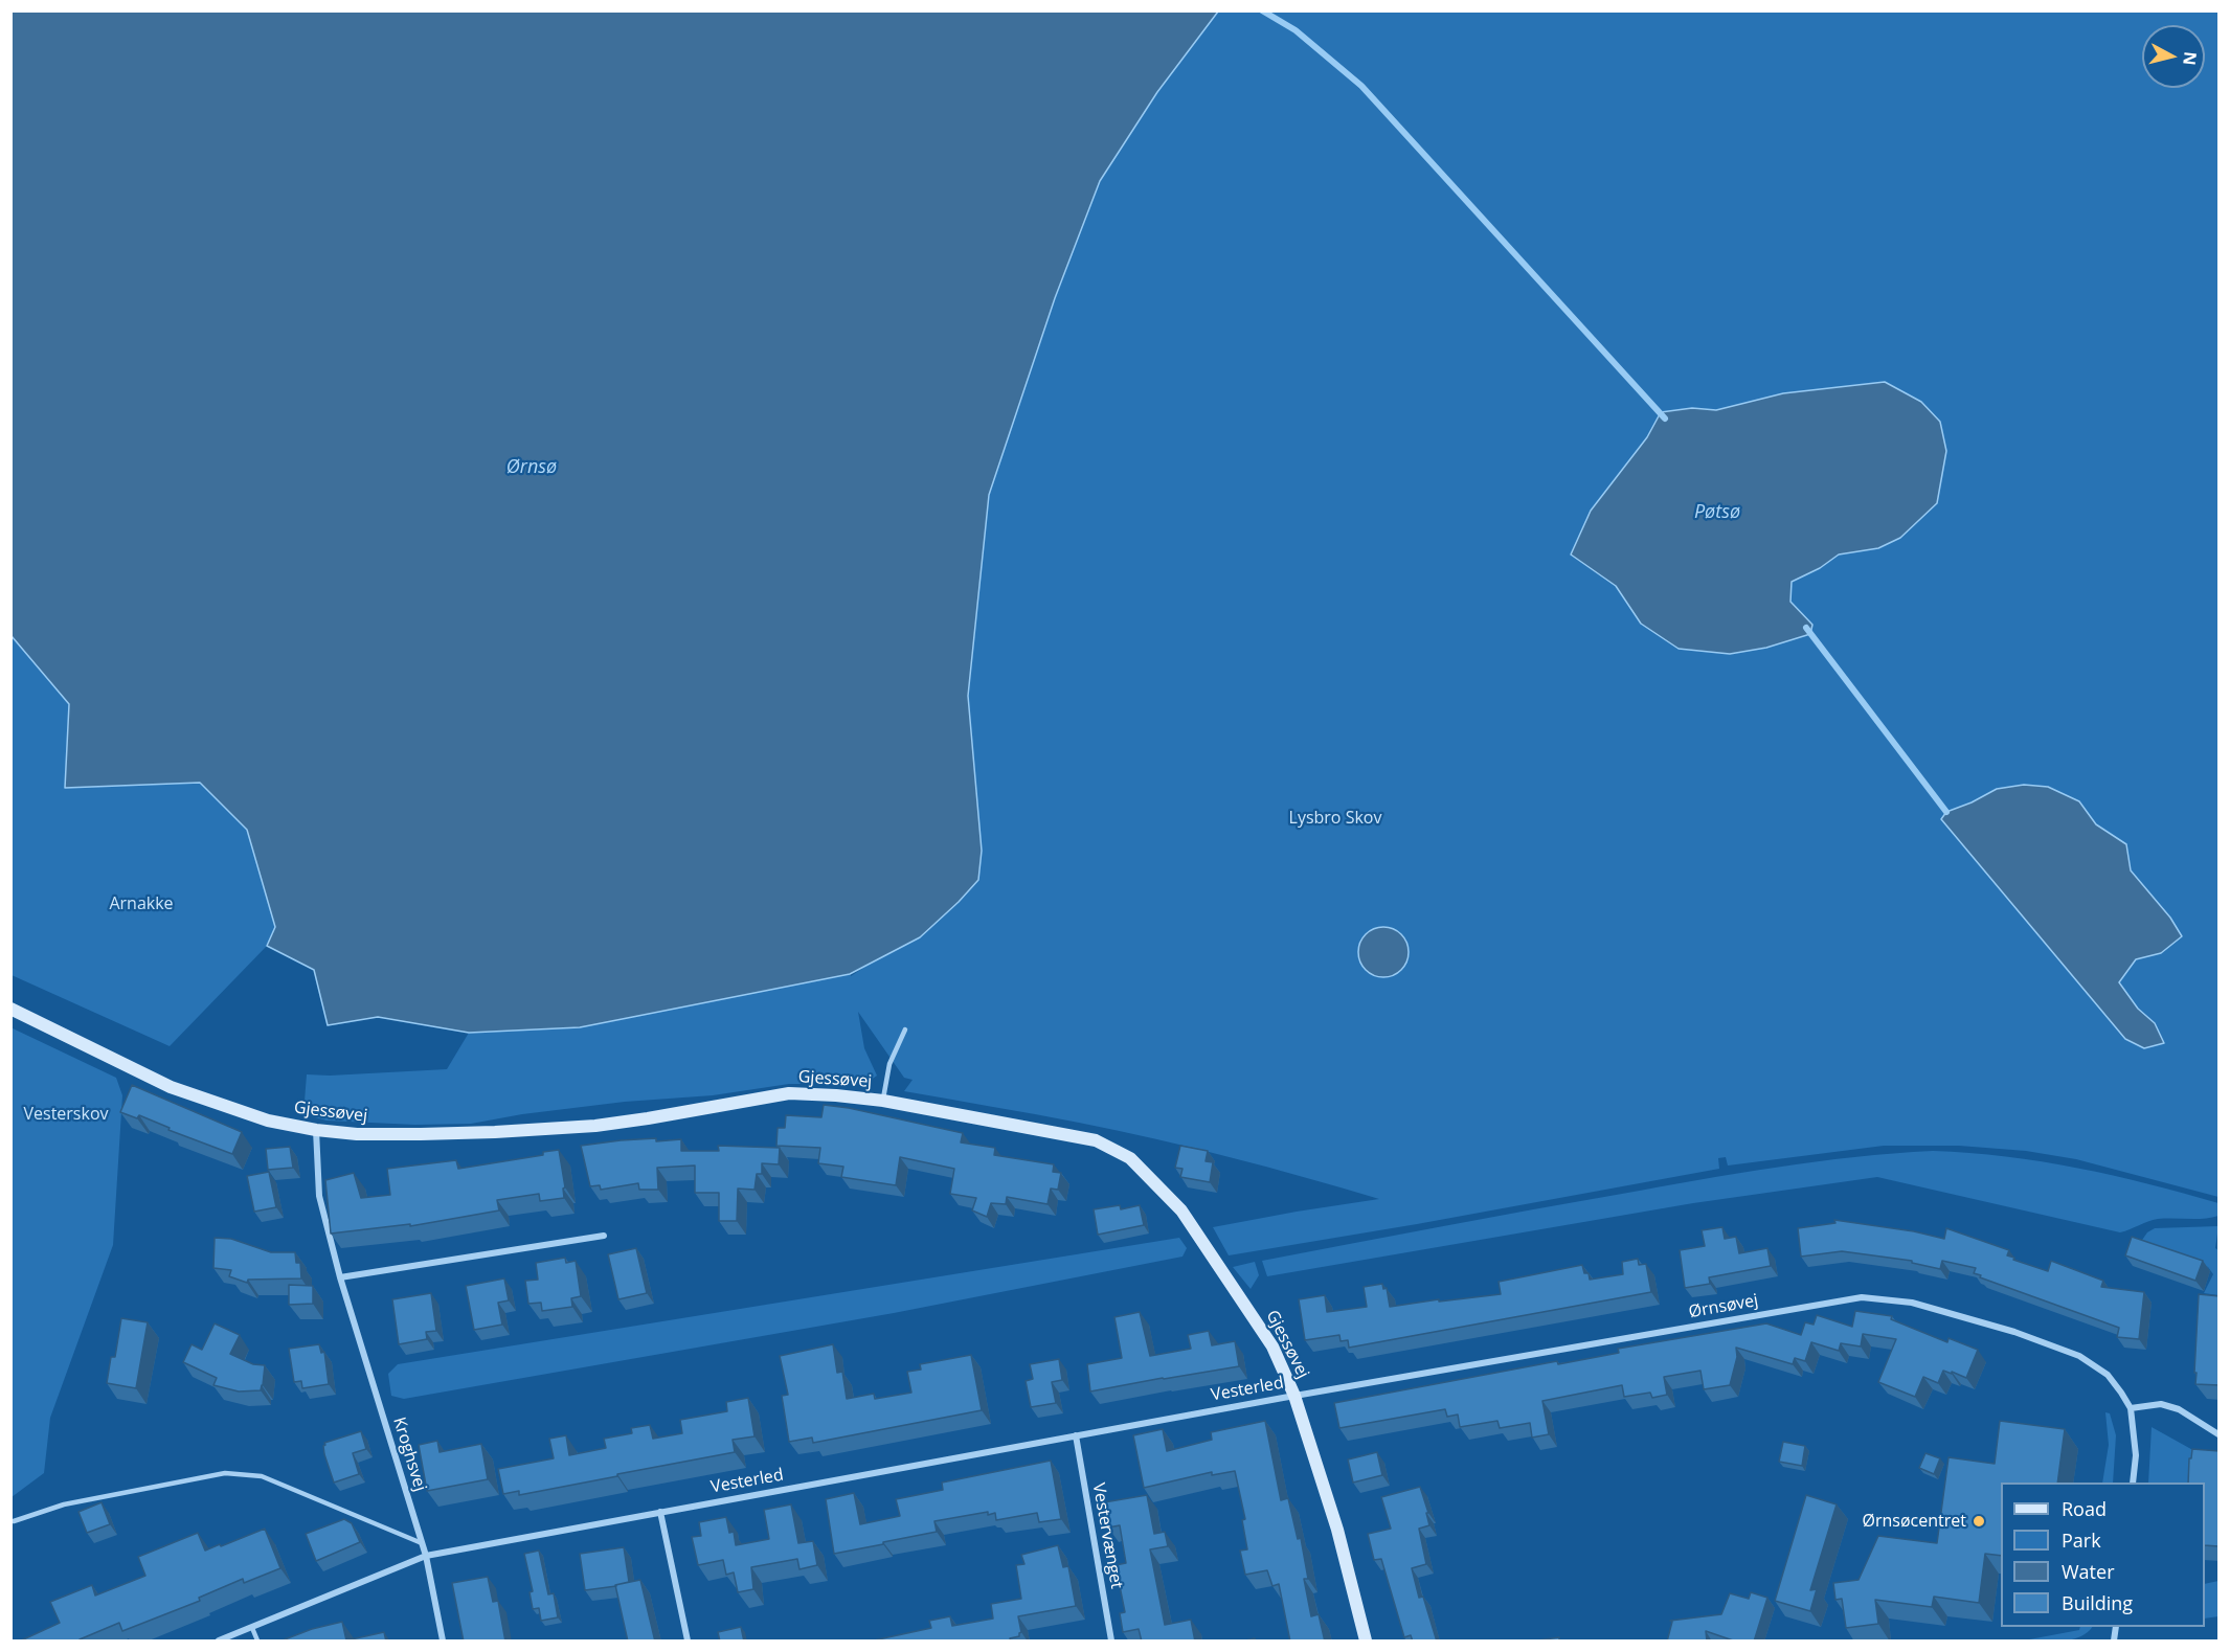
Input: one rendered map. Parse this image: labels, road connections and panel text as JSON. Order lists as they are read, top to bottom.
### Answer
{
  "streets": {
    "street": [
      "Gjessøvej",
      "Ørnsøvej",
      "Vesterled",
      "Kroghsvej",
      "Vestervænget"
    ]
  },
  "crossings": [
    ["Gjessøvej", "Ørnsøvej"],
    ["Gjessøvej", "Vesterled"],
    ["Gjessøvej", "Kroghsvej"],
    ["Ørnsøvej", "Vesterled"],
    ["Vesterled", "Kroghsvej"],
    ["Vesterled", "Vestervænget"]
  ],
  "water": ["Ørnsø", "Pøtsø"],
  "parks": ["Lysbro Skov", "Arnakke", "Vesterskov"],
  "places": ["Ørnsøcentret"],
  "legend": [
    "Road",
    "Park",
    "Water",
    "Building"
  ],
  "north": "right"
}
